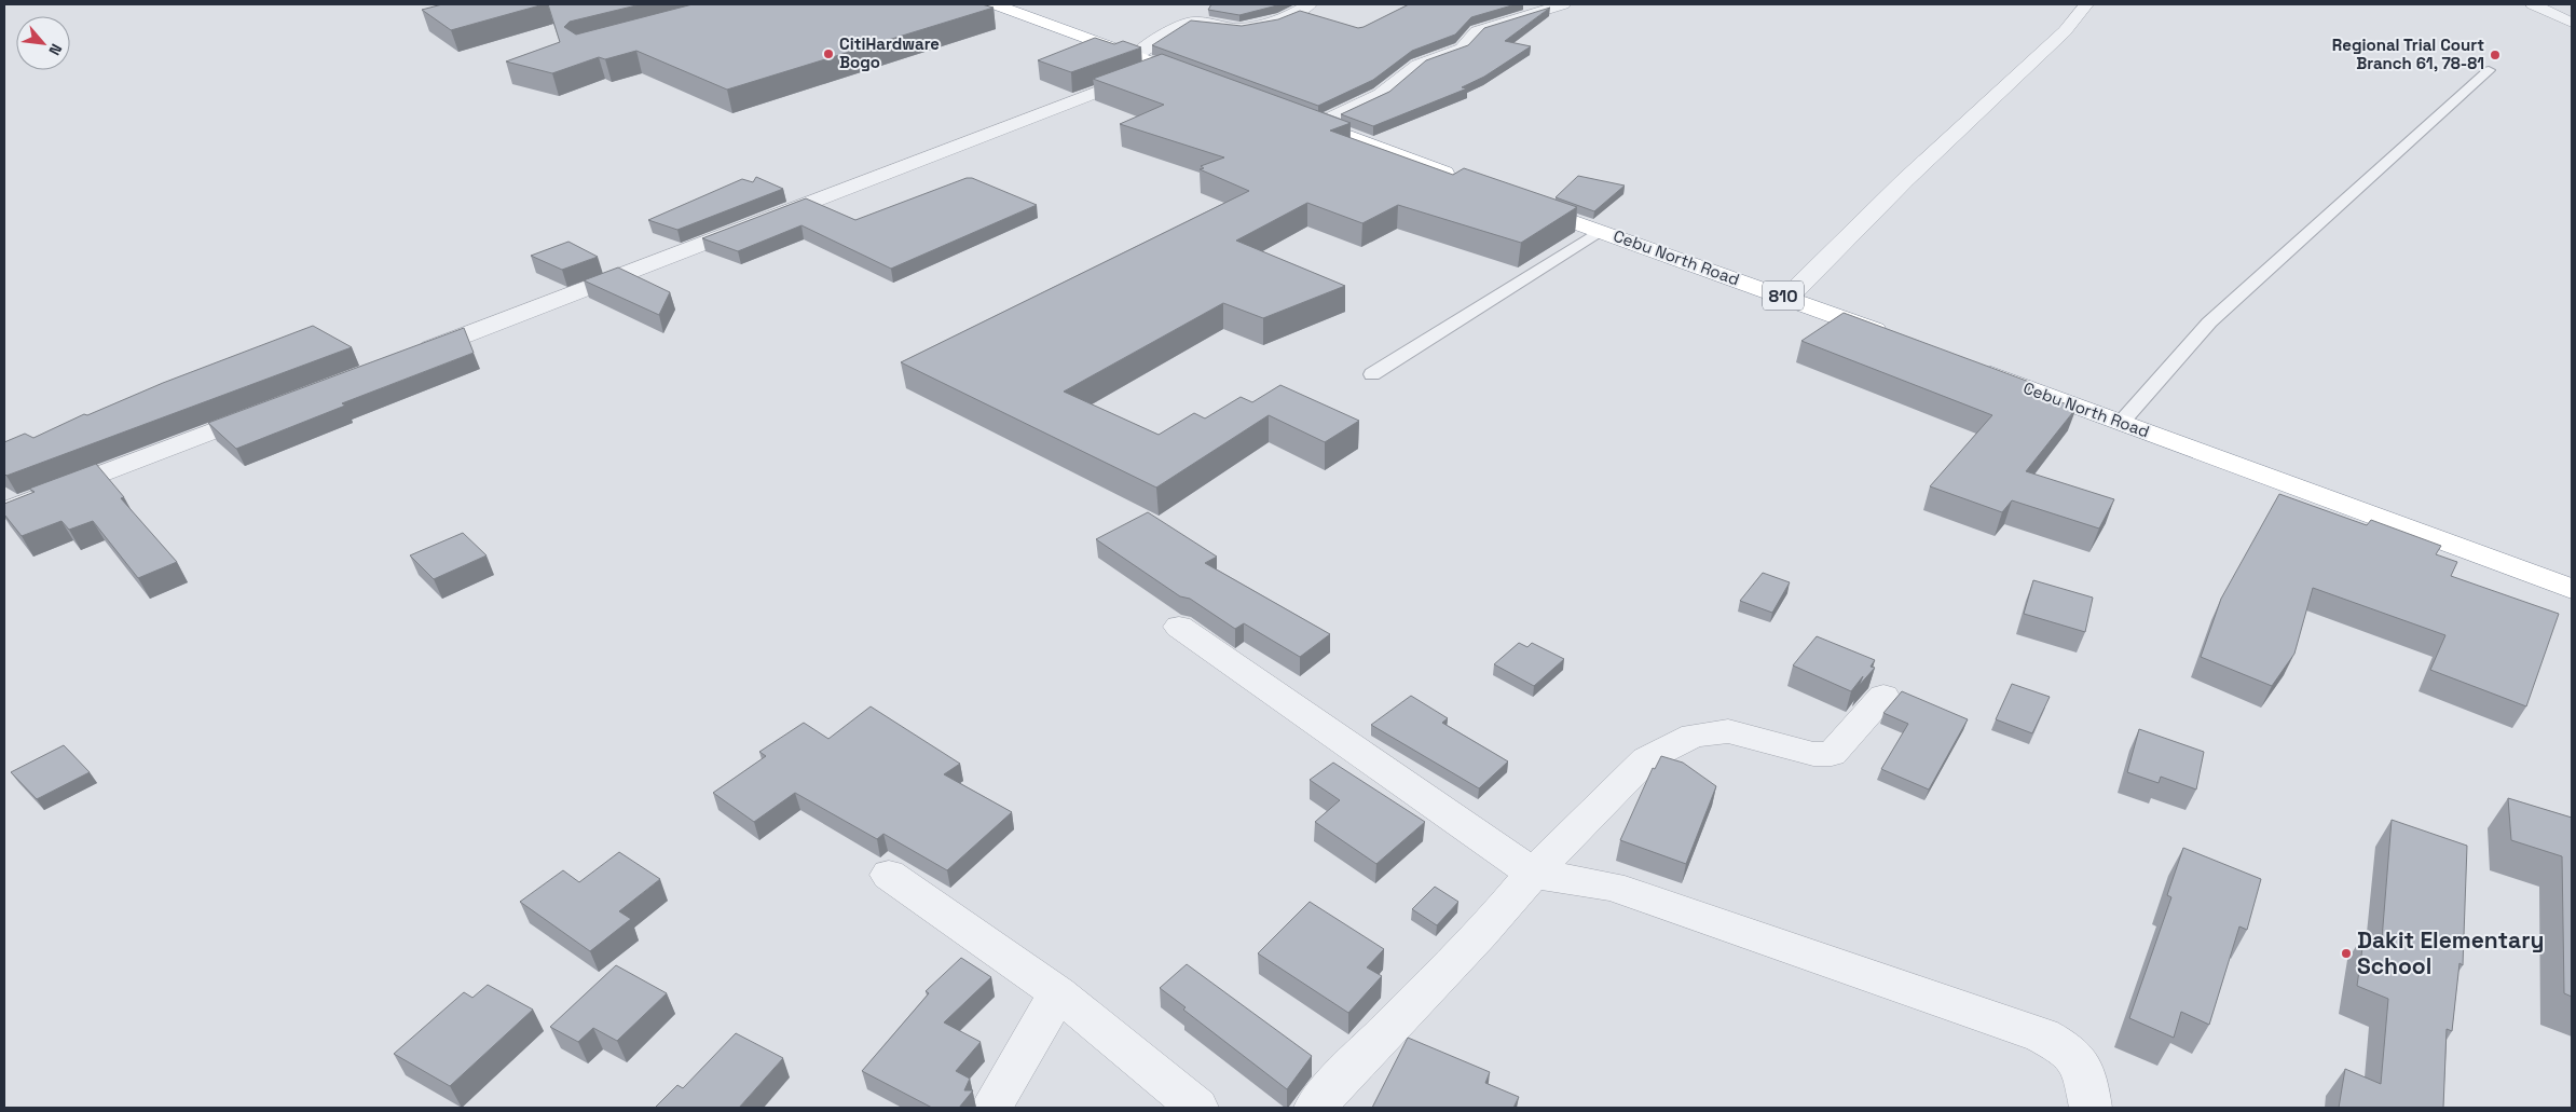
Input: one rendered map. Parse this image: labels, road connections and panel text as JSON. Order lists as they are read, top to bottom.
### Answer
{
  "streets": {
    "highway": ["Cebu North Road", "810"]
  },
  "places": ["CitiHardware Bogo", "Regional Trial Court Branch 61, 78-81", "Dakit Elementary School"],
  "north": "bottom right"
}
